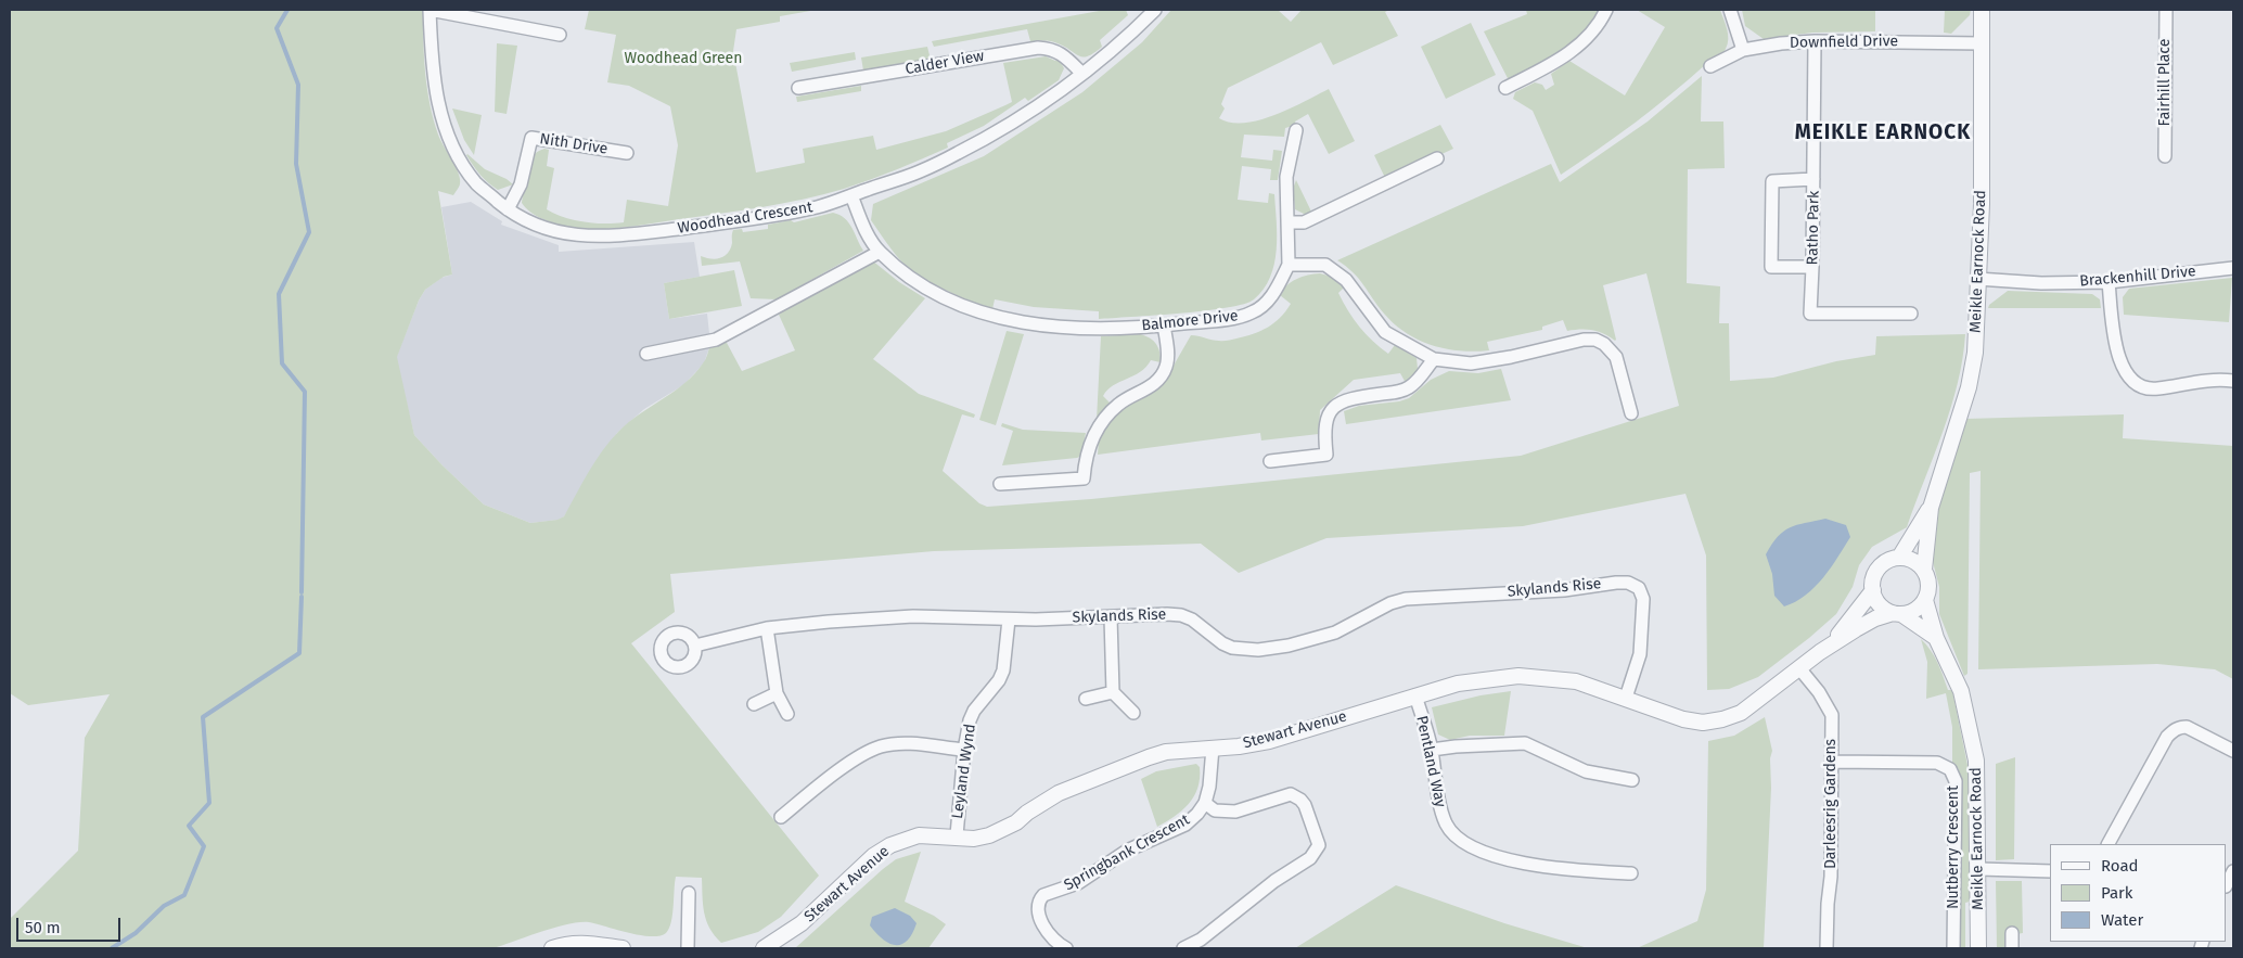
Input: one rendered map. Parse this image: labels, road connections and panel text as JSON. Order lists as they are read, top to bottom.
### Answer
{
  "streets": {
    "street": [
      "Downfield Drive",
      "Calder View",
      "Fairhill Place",
      "Nith Drive",
      "Woodhead Crescent",
      "Ratho Park",
      "Meikle Earnock Road",
      "Brackenhill Drive",
      "Balmore Drive",
      "Skylands Rise",
      "Stewart Avenue",
      "Pentland Way",
      "Leyland Wynd",
      "Darleesrig Gardens",
      "Nutberry Crescent",
      "Springbank Crescent"
    ]
  },
  "crossings": [
    ["Downfield Drive", "Ratho Park"],
    ["Downfield Drive", "Meikle Earnock Road"],
    ["Calder View", "Woodhead Crescent"],
    ["Nith Drive", "Woodhead Crescent"],
    ["Woodhead Crescent", "Balmore Drive"],
    ["Meikle Earnock Road", "Brackenhill Drive"],
    ["Meikle Earnock Road", "Stewart Avenue"],
    ["Skylands Rise", "Stewart Avenue"],
    ["Skylands Rise", "Leyland Wynd"],
    ["Stewart Avenue", "Pentland Way"],
    ["Stewart Avenue", "Leyland Wynd"],
    ["Stewart Avenue", "Darleesrig Gardens"],
    ["Stewart Avenue", "Springbank Crescent"],
    ["Darleesrig Gardens", "Nutberry Crescent"]
  ],
  "districts": ["MEIKLE EARNOCK"],
  "parks": ["Woodhead Green"],
  "legend": ["Road", "Park", "Water"],
  "scale_bar": "50 m"
}
